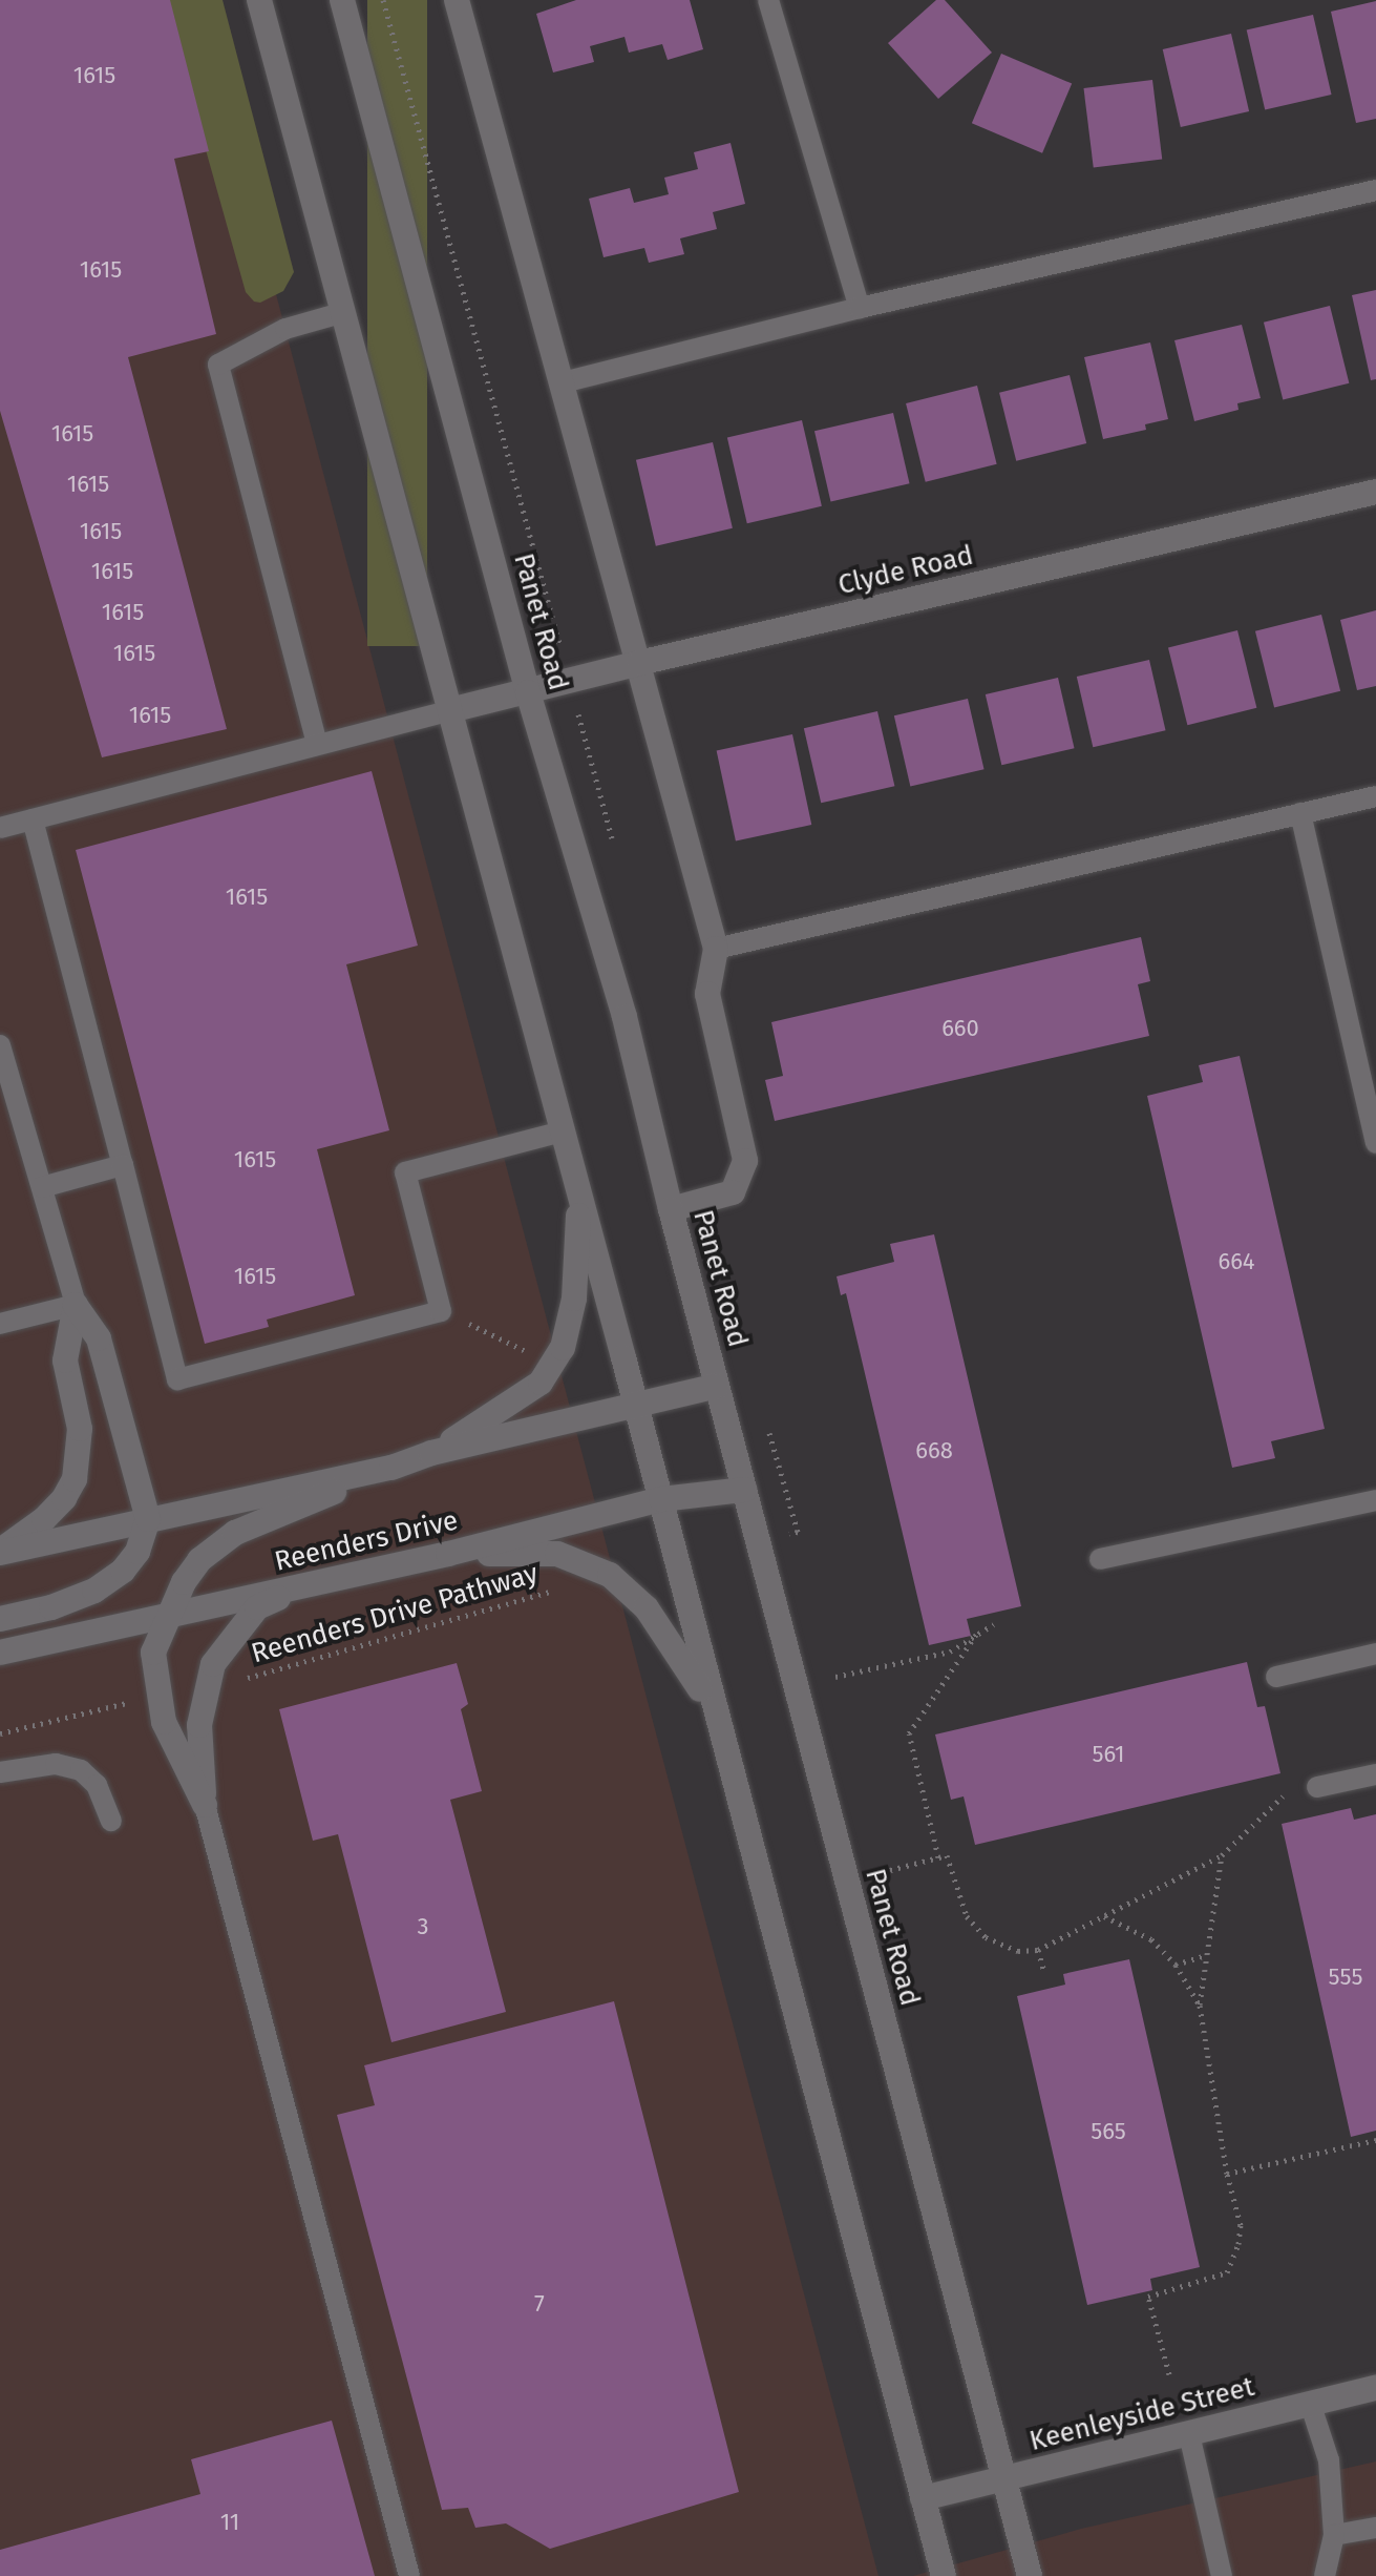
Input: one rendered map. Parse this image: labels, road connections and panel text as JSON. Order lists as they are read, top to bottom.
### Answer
{
  "streets": {
    "street": [
      "Clyde Road",
      "Panet Road",
      "Reenders Drive",
      "Keenleyside Street"
    ],
    "path": ["Reenders Drive Pathway"]
  },
  "crossings": [
    ["Clyde Road", "Panet Road"],
    ["Panet Road", "Reenders Drive"],
    ["Panet Road", "Keenleyside Street"]
  ],
  "house_numbers": [
    "1615",
    "1615",
    "1615",
    "1615",
    "1615",
    "1615",
    "1615",
    "1615",
    "1615",
    "1615",
    "660",
    "1615",
    "664",
    "1615",
    "668",
    "561",
    "3",
    "555",
    "565",
    "7",
    "11"
  ]
}
